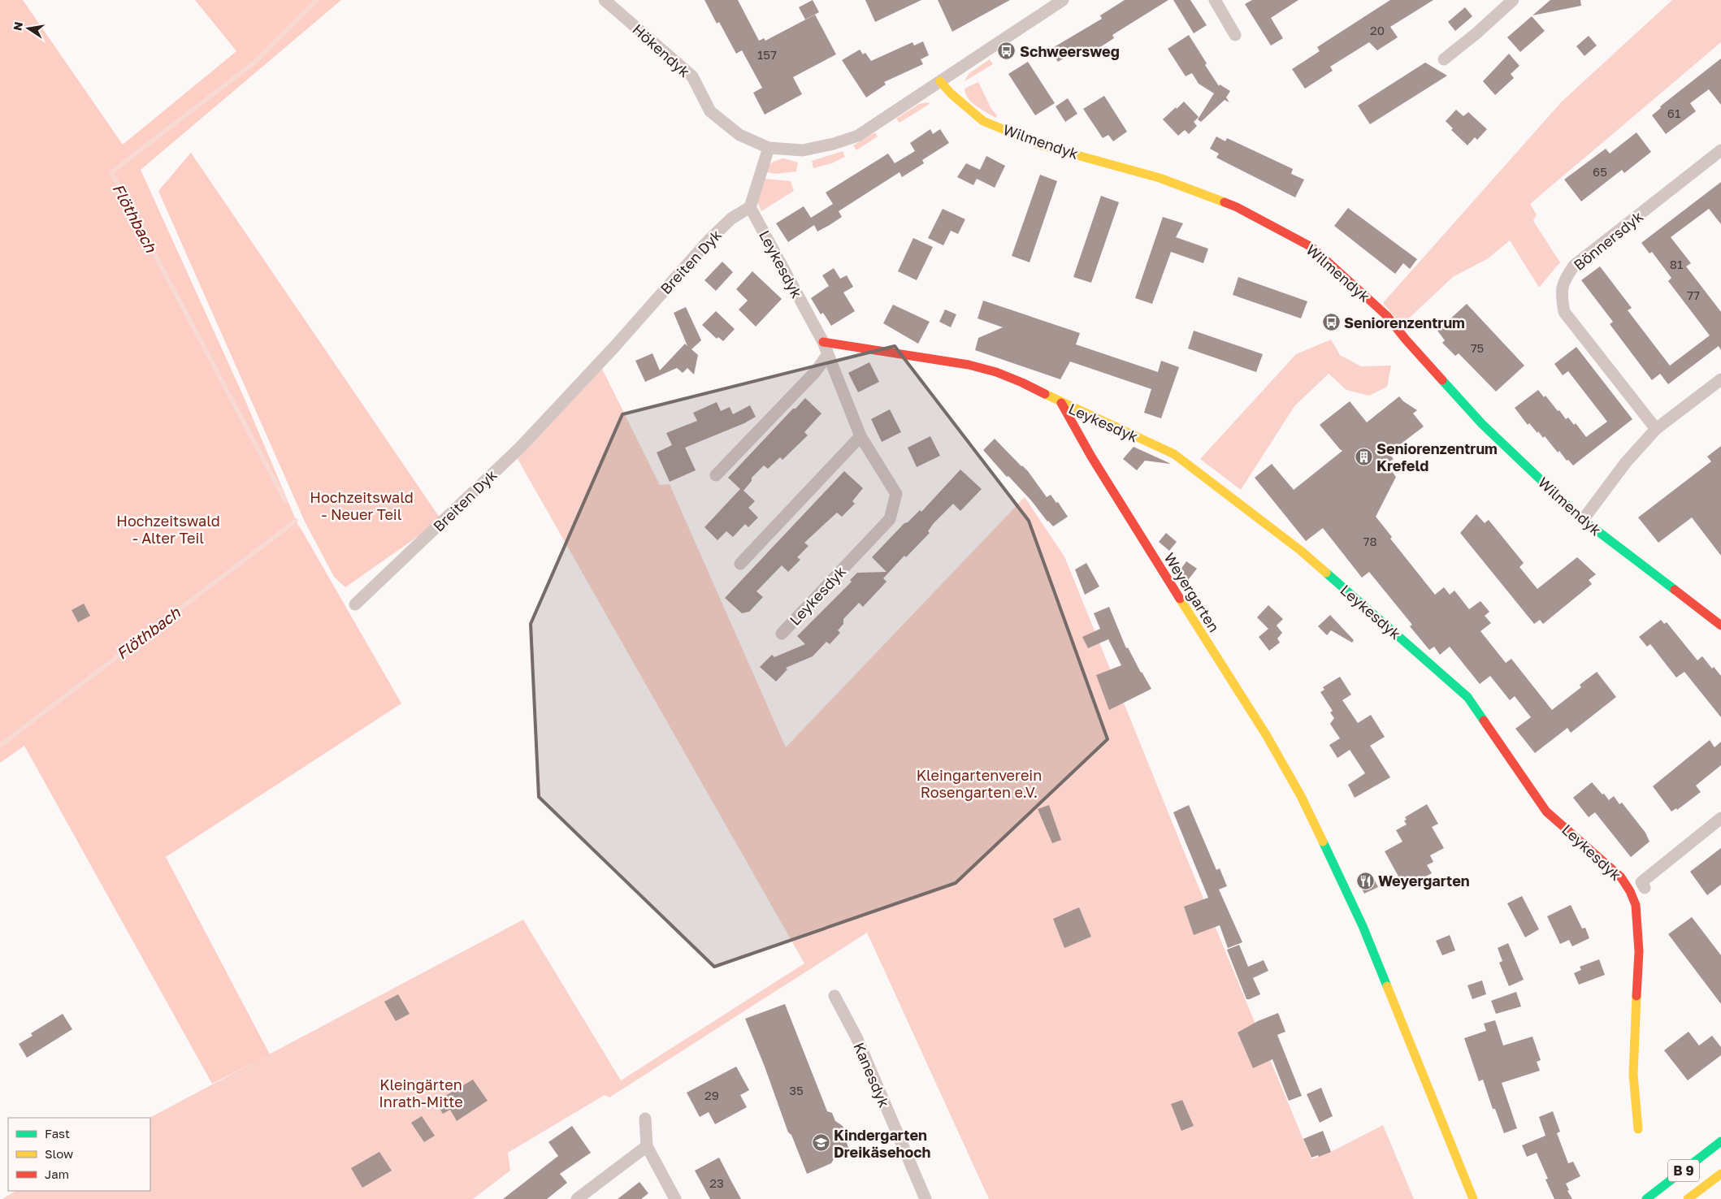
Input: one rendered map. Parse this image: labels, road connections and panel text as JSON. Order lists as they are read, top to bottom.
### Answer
{
  "streets": {
    "street": [
      "Hökendyk",
      "Wilmendyk",
      "Bönnersdyk",
      "Breiten Dyk",
      "Leykesdyk",
      "Weyergarten",
      "Kanesdyk",
      "B 9"
    ]
  },
  "crossings": [
    ["Breiten Dyk", "Leykesdyk"],
    ["Leykesdyk", "Weyergarten"]
  ],
  "water": ["Flöthbach"],
  "parks": [
    "Hochzeitswald - Neuer Teil",
    "Hochzeitswald - Alter Teil",
    "Kleingartenverein Rosengarten e.V.",
    "Kleingärten Inrath-Mitte"
  ],
  "places": {
    "bus stop": ["Schweersweg", "Seniorenzentrum"],
    "building": ["Seniorenzentrum Krefeld"],
    "restaurant": ["Weyergarten"],
    "school or university": ["Kindergarten Dreikäsehoch"]
  },
  "house_numbers": [
    "20",
    "157",
    "61",
    "65",
    "81",
    "77",
    "75",
    "78",
    "35",
    "29",
    "23"
  ],
  "legend": ["Fast", "Slow", "Jam"],
  "north": "left"
}
